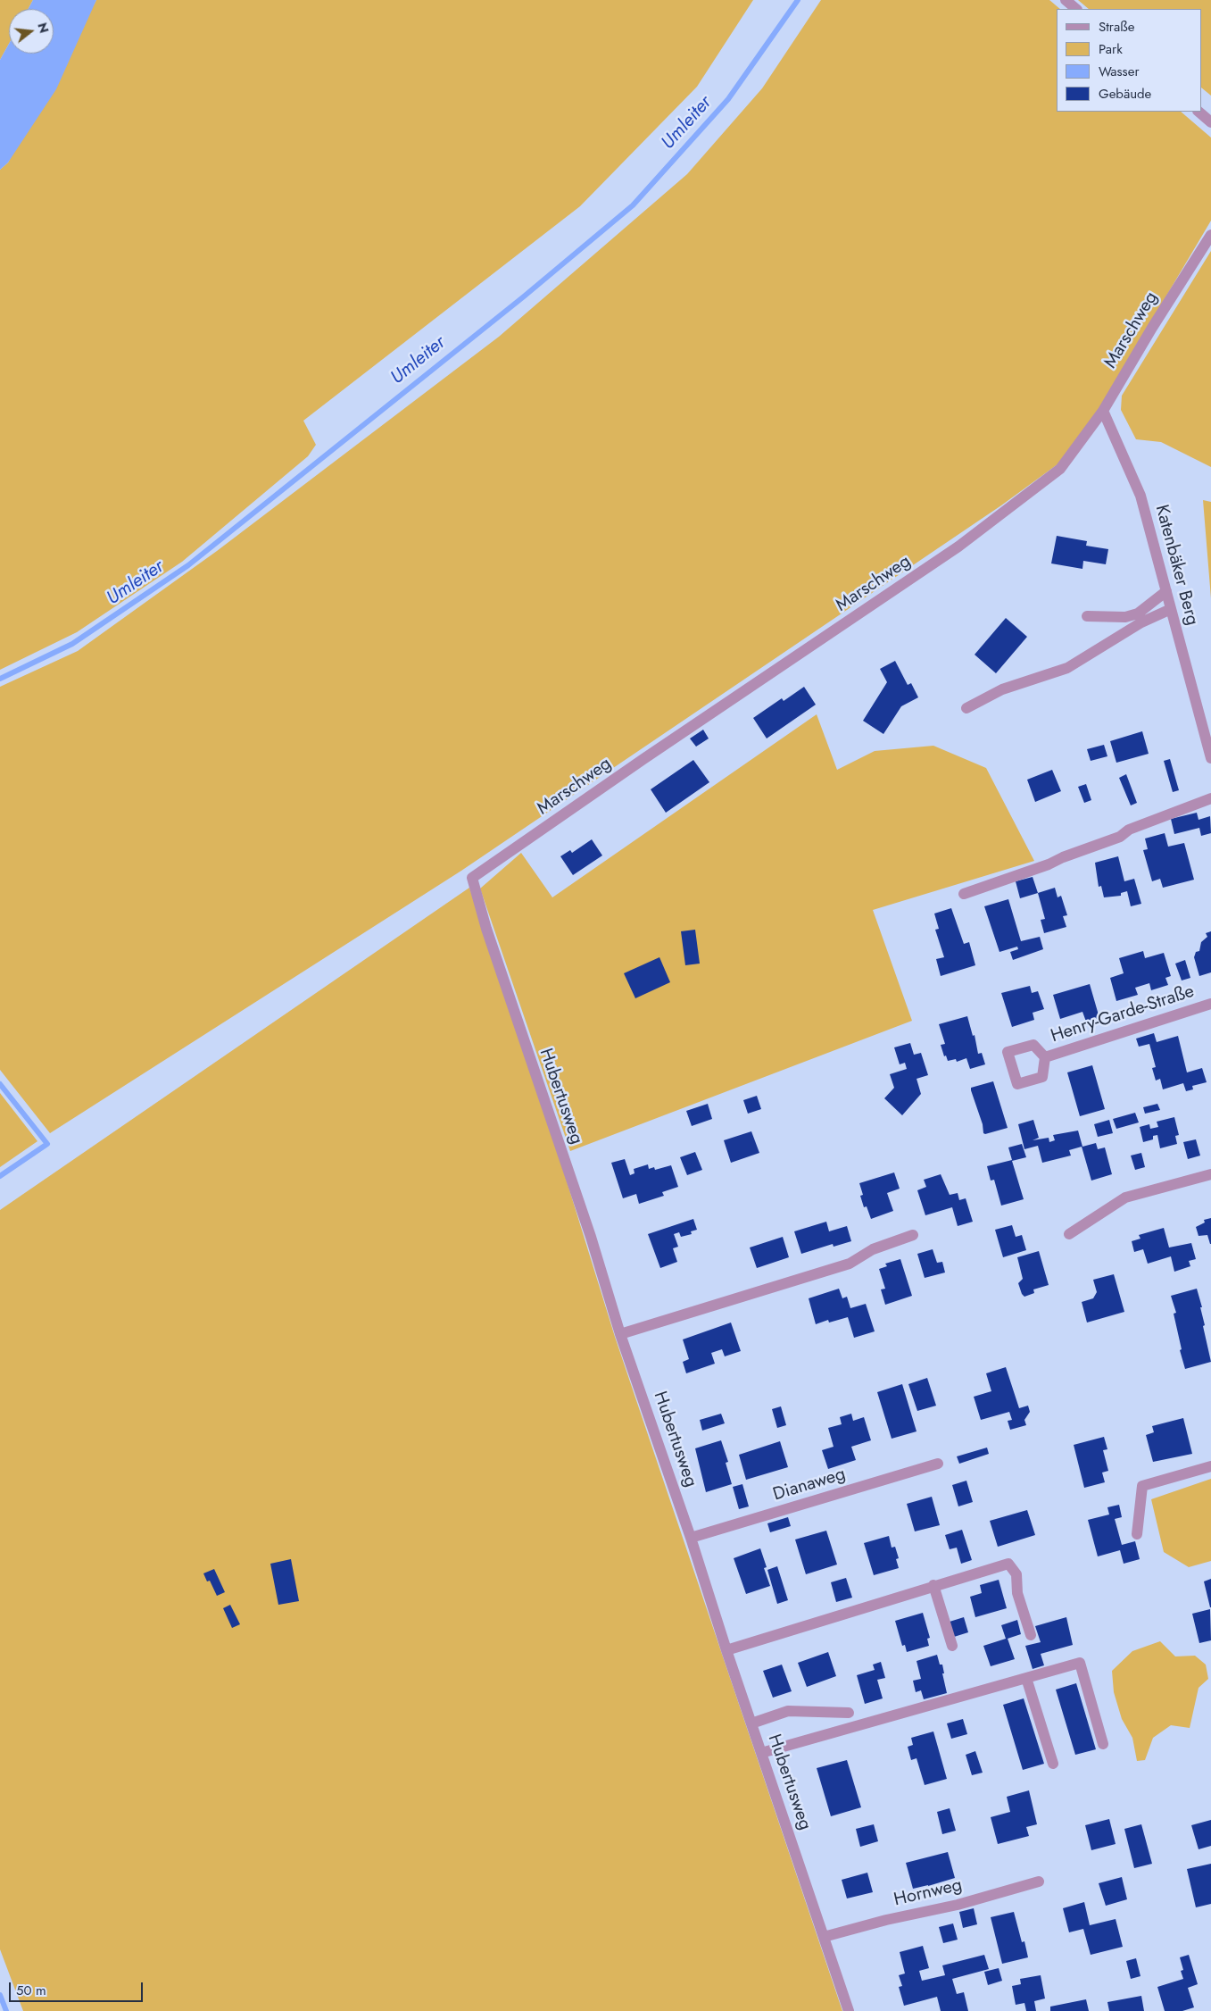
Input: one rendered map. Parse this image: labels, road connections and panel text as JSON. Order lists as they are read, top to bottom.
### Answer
{
  "streets": {
    "street": [
      "Marschweg",
      "Katenbäker Berg",
      "Henry-Garde-Straße",
      "Hubertusweg",
      "Dianaweg",
      "Hornweg"
    ]
  },
  "crossings": [
    ["Marschweg", "Katenbäker Berg"],
    ["Marschweg", "Hubertusweg"],
    ["Hubertusweg", "Dianaweg"],
    ["Hubertusweg", "Hornweg"]
  ],
  "water": ["Umleiter"],
  "legend": [
    "Straße",
    "Park",
    "Wasser",
    "Gebäude"
  ],
  "scale_bar": "50 m",
  "north": "right"
}
